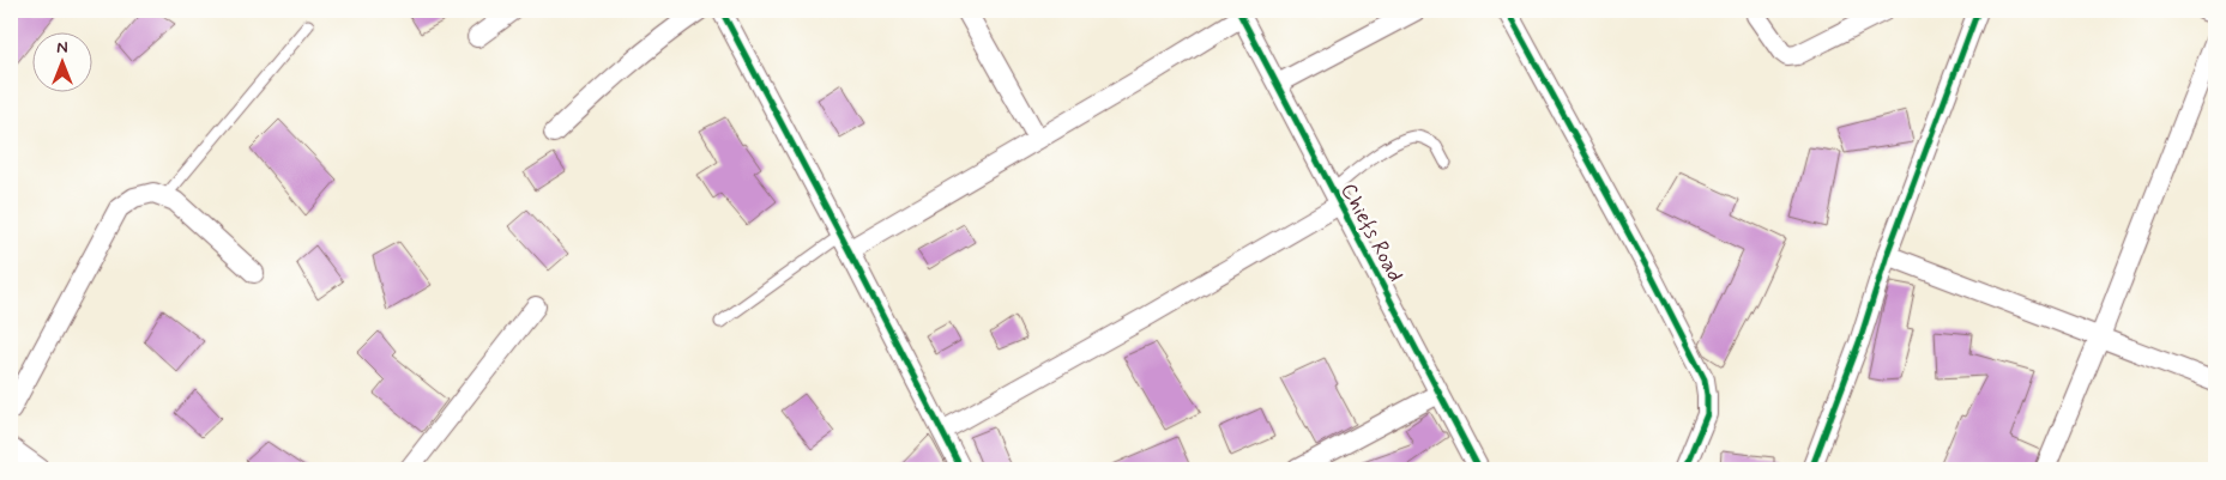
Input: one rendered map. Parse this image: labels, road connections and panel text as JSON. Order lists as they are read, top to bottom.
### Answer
{
  "streets": {
    "street": ["Chiefs Road"]
  },
  "north": "top"
}
